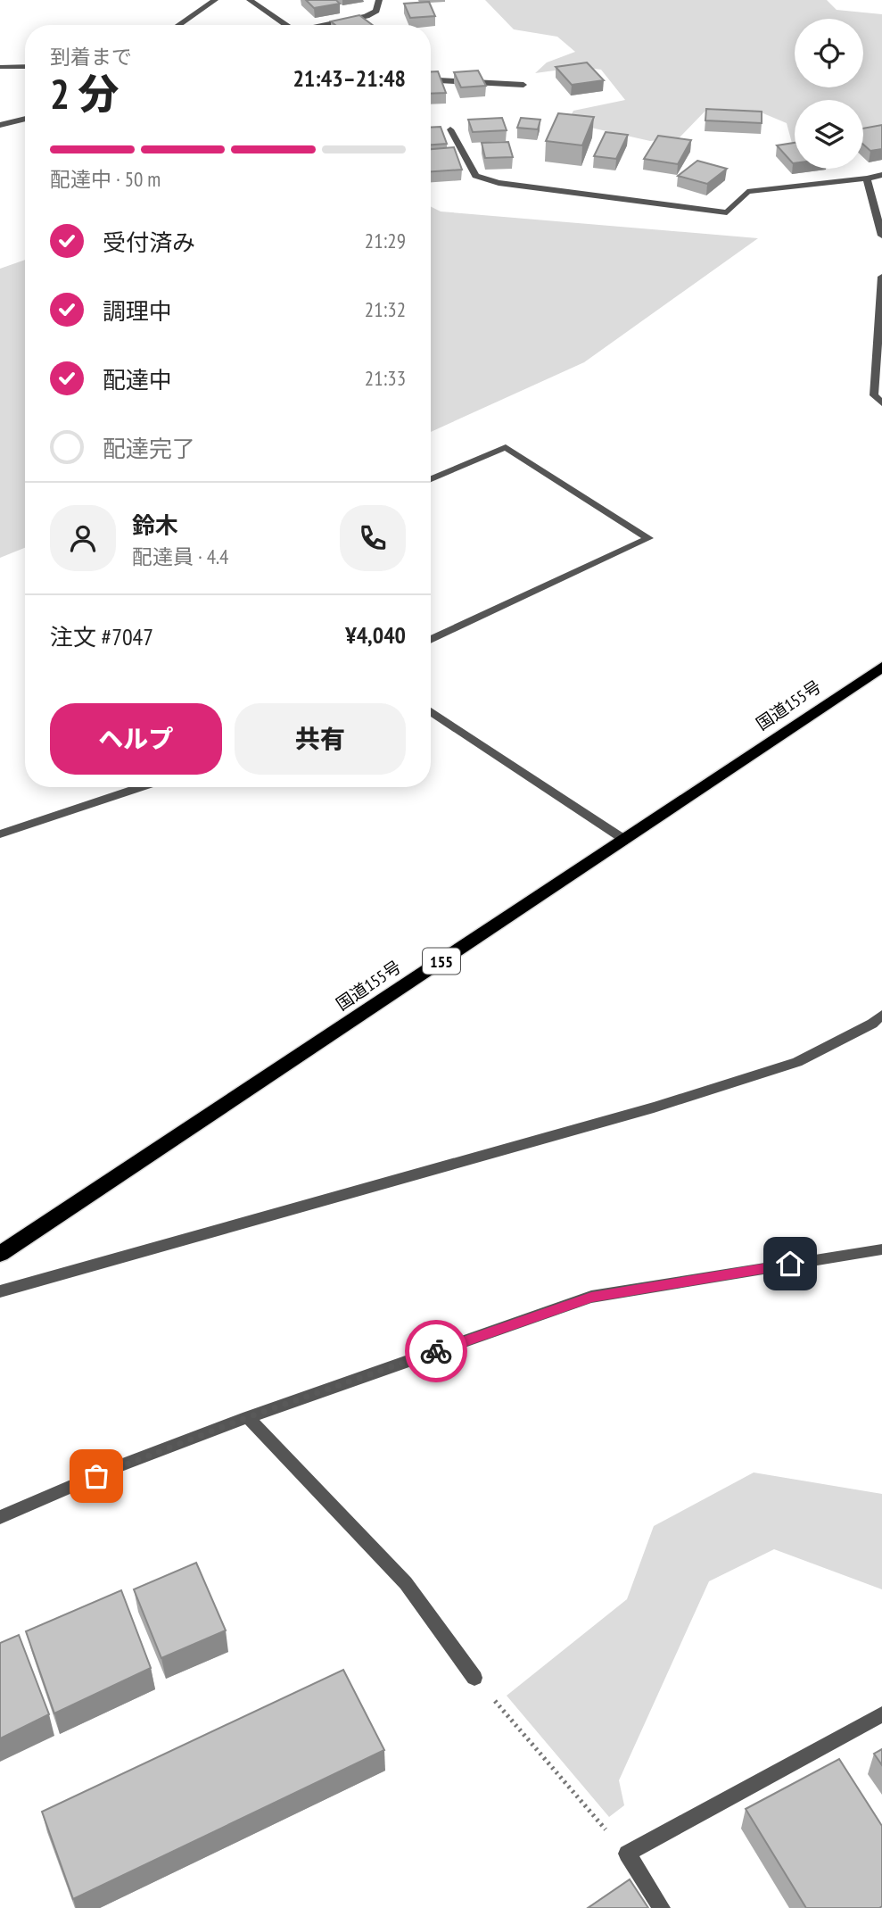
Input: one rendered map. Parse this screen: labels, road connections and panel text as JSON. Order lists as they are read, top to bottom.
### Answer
{
  "streets": {
    "highway": ["国道155号", "155"]
  },
  "page": {
    "heading": ["2 分", "到着まで", "21:43–21:48"],
    "panel": [
      "鈴木",
      "配達員 · 4.4",
      "注文 #7047",
      "¥4,040"
    ],
    "bar": "配達中 · 50 m",
    "list": [
      ["受付済み", "21:29"],
      ["調理中", "21:32"],
      ["配達中", "21:33"],
      "配達完了"
    ],
    "buttons": ["ヘルプ", "共有"]
  }
}
